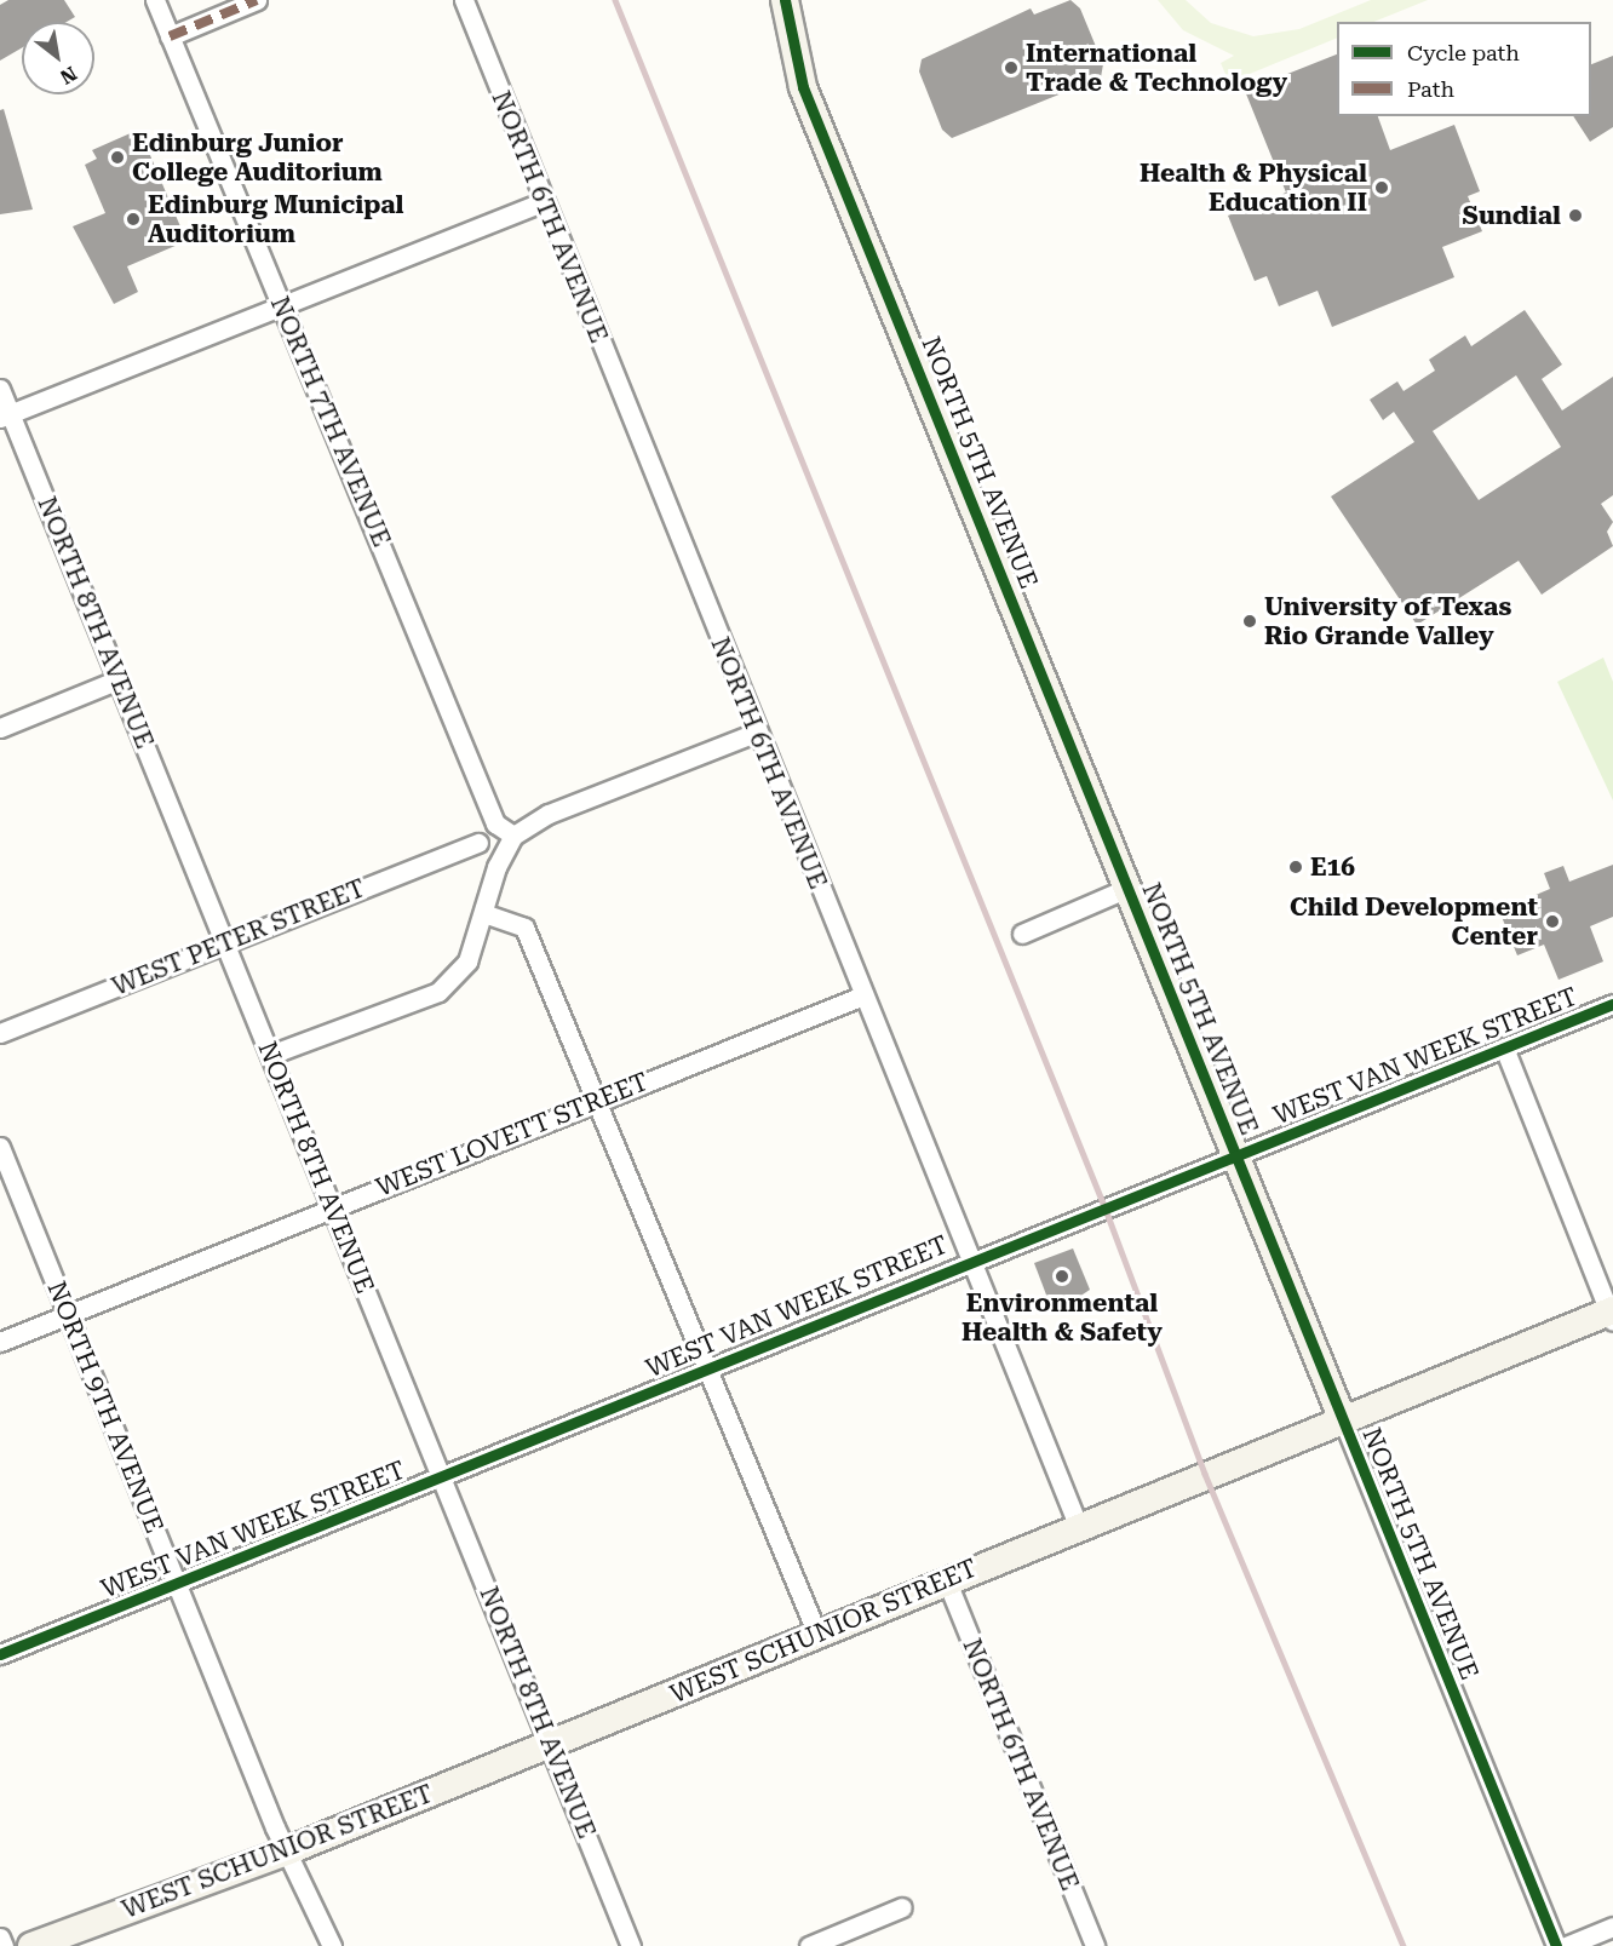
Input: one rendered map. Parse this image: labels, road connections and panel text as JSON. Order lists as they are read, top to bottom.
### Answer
{
  "streets": {
    "main road": ["NORTH 5TH AVENUE", "WEST SCHUNIOR STREET"],
    "street": [
      "NORTH 6TH AVENUE",
      "NORTH 7TH AVENUE",
      "NORTH 8TH AVENUE",
      "WEST PETER STREET",
      "WEST VAN WEEK STREET",
      "WEST LOVETT STREET",
      "NORTH 9TH AVENUE"
    ]
  },
  "crossings": [
    ["NORTH 6TH AVENUE", "WEST VAN WEEK STREET"],
    ["NORTH 6TH AVENUE", "WEST LOVETT STREET"],
    ["NORTH 6TH AVENUE", "WEST SCHUNIOR STREET"],
    ["NORTH 5TH AVENUE", "WEST VAN WEEK STREET"],
    ["NORTH 5TH AVENUE", "WEST SCHUNIOR STREET"],
    ["NORTH 8TH AVENUE", "WEST PETER STREET"],
    ["NORTH 8TH AVENUE", "WEST VAN WEEK STREET"],
    ["NORTH 8TH AVENUE", "WEST LOVETT STREET"],
    ["NORTH 8TH AVENUE", "WEST SCHUNIOR STREET"],
    ["WEST VAN WEEK STREET", "NORTH 9TH AVENUE"],
    ["WEST LOVETT STREET", "NORTH 9TH AVENUE"],
    ["NORTH 9TH AVENUE", "WEST SCHUNIOR STREET"]
  ],
  "places": [
    "International Trade & Technology",
    "Edinburg Junior College Auditorium",
    "Health & Physical Education II",
    "Sundial",
    "Edinburg Municipal Auditorium",
    "University of Texas Rio Grande Valley",
    "E16",
    "Child Development Center",
    "Environmental Health & Safety"
  ],
  "legend": ["Cycle path", "Path"],
  "north": "bottom right"
}
